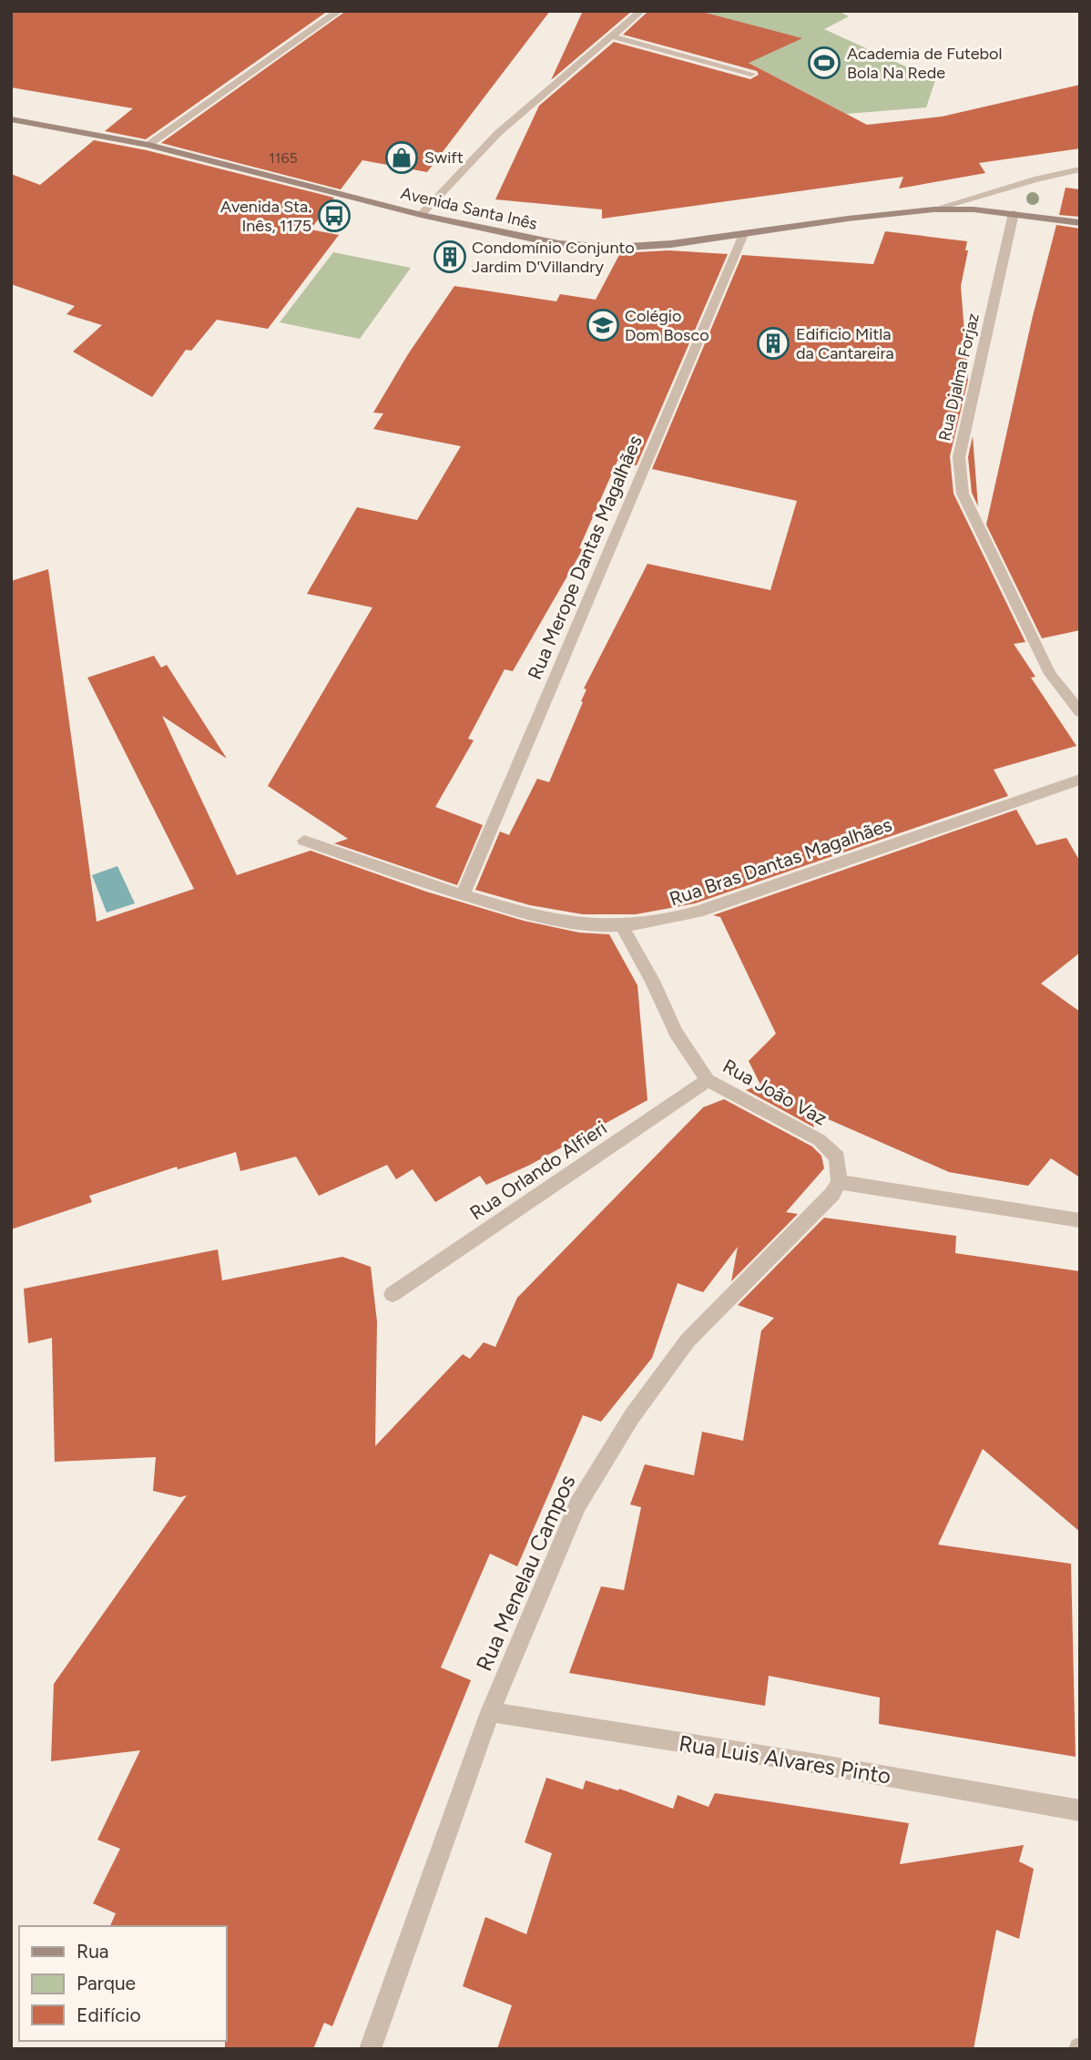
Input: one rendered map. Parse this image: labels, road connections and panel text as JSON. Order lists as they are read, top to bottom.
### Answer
{
  "streets": {
    "main road": ["Avenida Santa Inês"],
    "street": [
      "Rua Djalma Forjaz",
      "Rua Merope Dantas Magalhães",
      "Rua Bras Dantas Magalhães",
      "Rua João Vaz",
      "Rua Orlando Alfieri",
      "Rua Menelau Campos",
      "Rua Luis Alvares Pinto"
    ]
  },
  "crossings": [
    ["Avenida Santa Inês", "Rua Djalma Forjaz"],
    ["Avenida Santa Inês", "Rua Merope Dantas Magalhães"],
    ["Rua Merope Dantas Magalhães", "Rua Bras Dantas Magalhães"],
    ["Rua Bras Dantas Magalhães", "Rua João Vaz"],
    ["Rua João Vaz", "Rua Orlando Alfieri"],
    ["Rua João Vaz", "Rua Menelau Campos"],
    ["Rua Menelau Campos", "Rua Luis Alvares Pinto"]
  ],
  "places": {
    "sports": ["Academia de Futebol Bola Na Rede"],
    "shop": ["Swift"],
    "bus stop": ["Avenida Sta. Inês, 1175"],
    "building": ["Condomínio Conjunto Jardim D'Villandry", "Edificio Mitla da Cantareira"],
    "school or university": ["Colégio Dom Bosco"]
  },
  "house_numbers": ["1165"],
  "legend": ["Rua", "Parque", "Edifício"]
}
